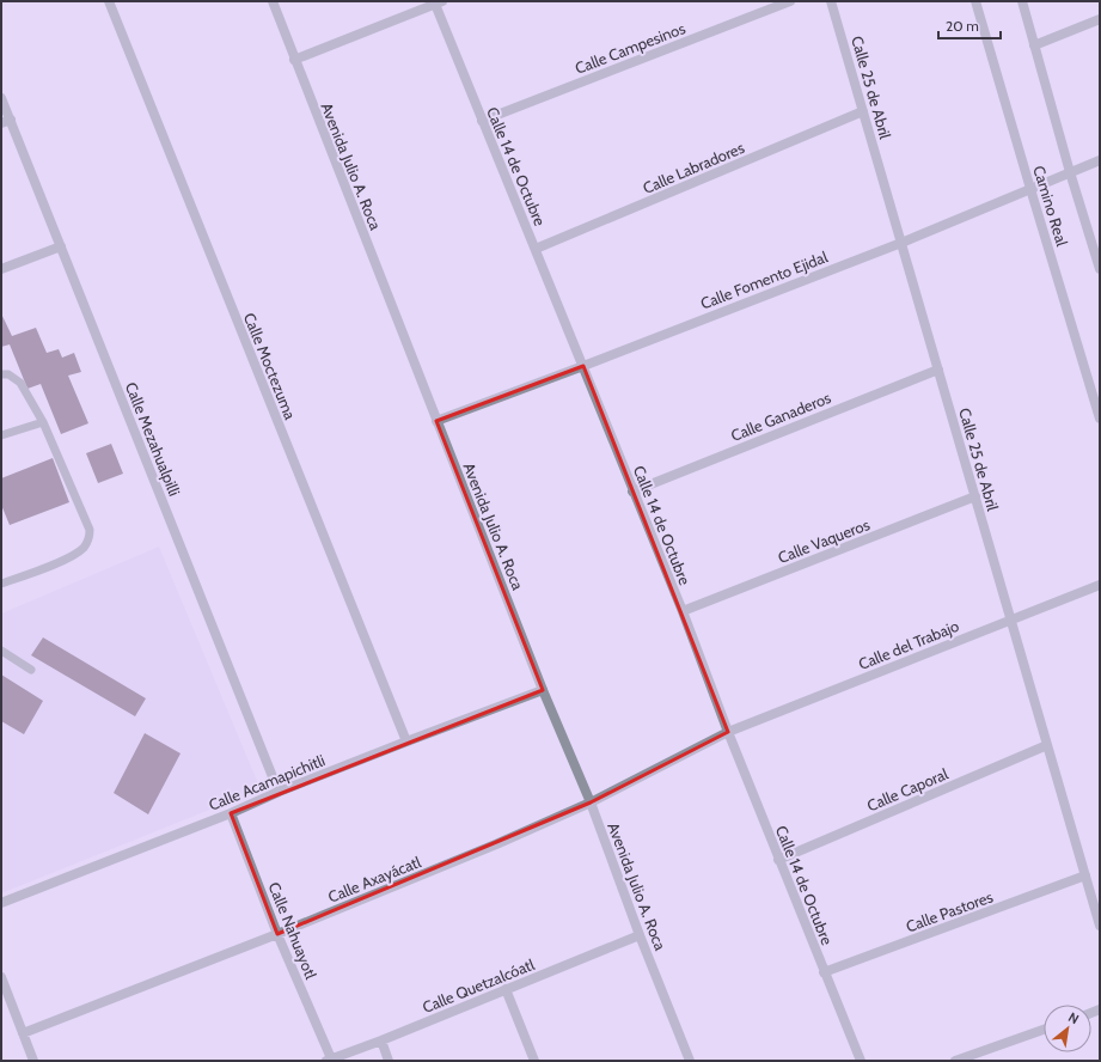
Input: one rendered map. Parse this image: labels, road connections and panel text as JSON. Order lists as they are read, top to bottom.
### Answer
{
  "streets": {
    "street": [
      "Calle Campesinos",
      "Calle 25 de Abril",
      "Avenida Julio A. Roca",
      "Calle 14 de Octubre",
      "Calle Labradores",
      "Camino Real",
      "Calle Fomento Ejidal",
      "Calle Moctezuma",
      "Calle Ganaderos",
      "Calle Mezahualpilli",
      "Calle Vaqueros",
      "Calle del Trabajo",
      "Calle Acamapichitli",
      "Calle Caporal",
      "Calle Axayácatl",
      "Calle Pastores",
      "Calle Nahuayotl",
      "Calle Quetzalcóatl"
    ]
  },
  "crossings": [
    ["Calle Campesinos", "Calle 14 de Octubre"],
    ["Calle 25 de Abril", "Calle Labradores"],
    ["Calle 25 de Abril", "Calle Fomento Ejidal"],
    ["Calle 25 de Abril", "Calle Ganaderos"],
    ["Calle 25 de Abril", "Calle Vaqueros"],
    ["Calle 25 de Abril", "Calle del Trabajo"],
    ["Calle 25 de Abril", "Calle Caporal"],
    ["Calle 25 de Abril", "Calle Pastores"],
    ["Avenida Julio A. Roca", "Calle Fomento Ejidal"],
    ["Avenida Julio A. Roca", "Calle Acamapichitli"],
    ["Avenida Julio A. Roca", "Calle Axayácatl"],
    ["Avenida Julio A. Roca", "Calle Quetzalcóatl"],
    ["Calle 14 de Octubre", "Calle Labradores"],
    ["Calle 14 de Octubre", "Calle Fomento Ejidal"],
    ["Calle 14 de Octubre", "Calle Ganaderos"],
    ["Calle 14 de Octubre", "Calle Vaqueros"],
    ["Calle 14 de Octubre", "Calle del Trabajo"],
    ["Calle 14 de Octubre", "Calle Caporal"],
    ["Calle 14 de Octubre", "Calle Axayácatl"],
    ["Calle 14 de Octubre", "Calle Pastores"],
    ["Camino Real", "Calle Fomento Ejidal"],
    ["Calle Moctezuma", "Calle Acamapichitli"],
    ["Calle Mezahualpilli", "Calle Acamapichitli"],
    ["Calle del Trabajo", "Calle Axayácatl"],
    ["Calle Acamapichitli", "Calle Nahuayotl"],
    ["Calle Axayácatl", "Calle Nahuayotl"],
    ["Calle Nahuayotl", "Calle Quetzalcóatl"]
  ],
  "scale_bar": "20 m",
  "north": "top right"
}
